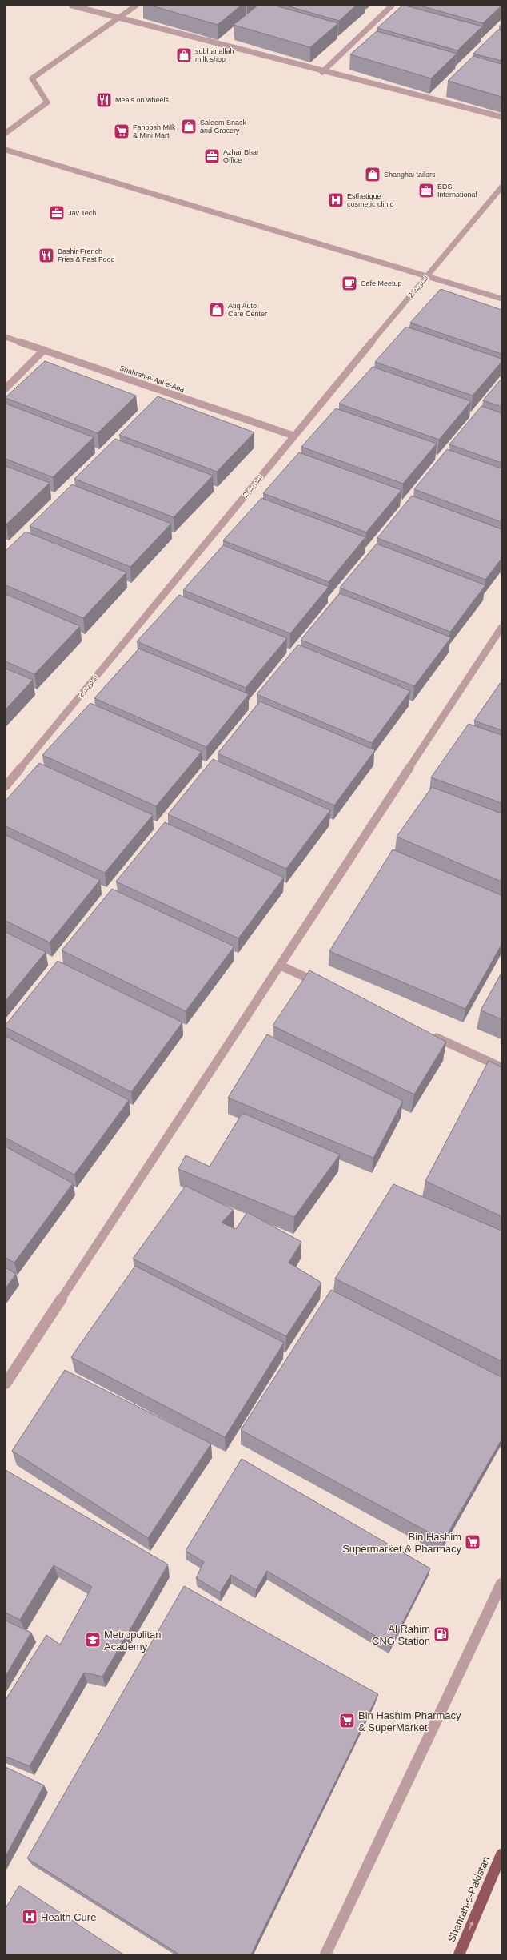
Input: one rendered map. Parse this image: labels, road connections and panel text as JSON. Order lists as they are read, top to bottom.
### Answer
{
  "streets": {
    "highway": ["Shahrah-e-Pakistan"],
    "street": ["اسٹریٹ 2", "Shahrah-e-Aal-e-Aba"]
  },
  "crossings": [
    ["اسٹریٹ 2", "Shahrah-e-Aal-e-Aba"]
  ],
  "one_way": ["Shahrah-e-Pakistan"],
  "places": {
    "shop": [
      "subhanallah milk shop",
      "Saleem Snack and Grocery",
      "Shanghai tailors",
      "Atiq Auto Care Center"
    ],
    "restaurant": ["Meals on wheels", "Bashir French Fries & Fast Food"],
    "supermarket": ["Fanoosh Milk & Mini Mart", "Bin Hashim Supermarket & Pharmacy", "Bin Hashim Pharmacy & SuperMarket"],
    "office": ["Azhar Bhai Office", "EDS International", "Jav Tech"],
    "hospital": ["Esthetique cosmetic clinic", "Health Cure"],
    "cafe": ["Cafe Meetup"],
    "fuel station": ["Al Rahim CNG Station"],
    "school or university": ["Metropolitan Academy"]
  }
}
